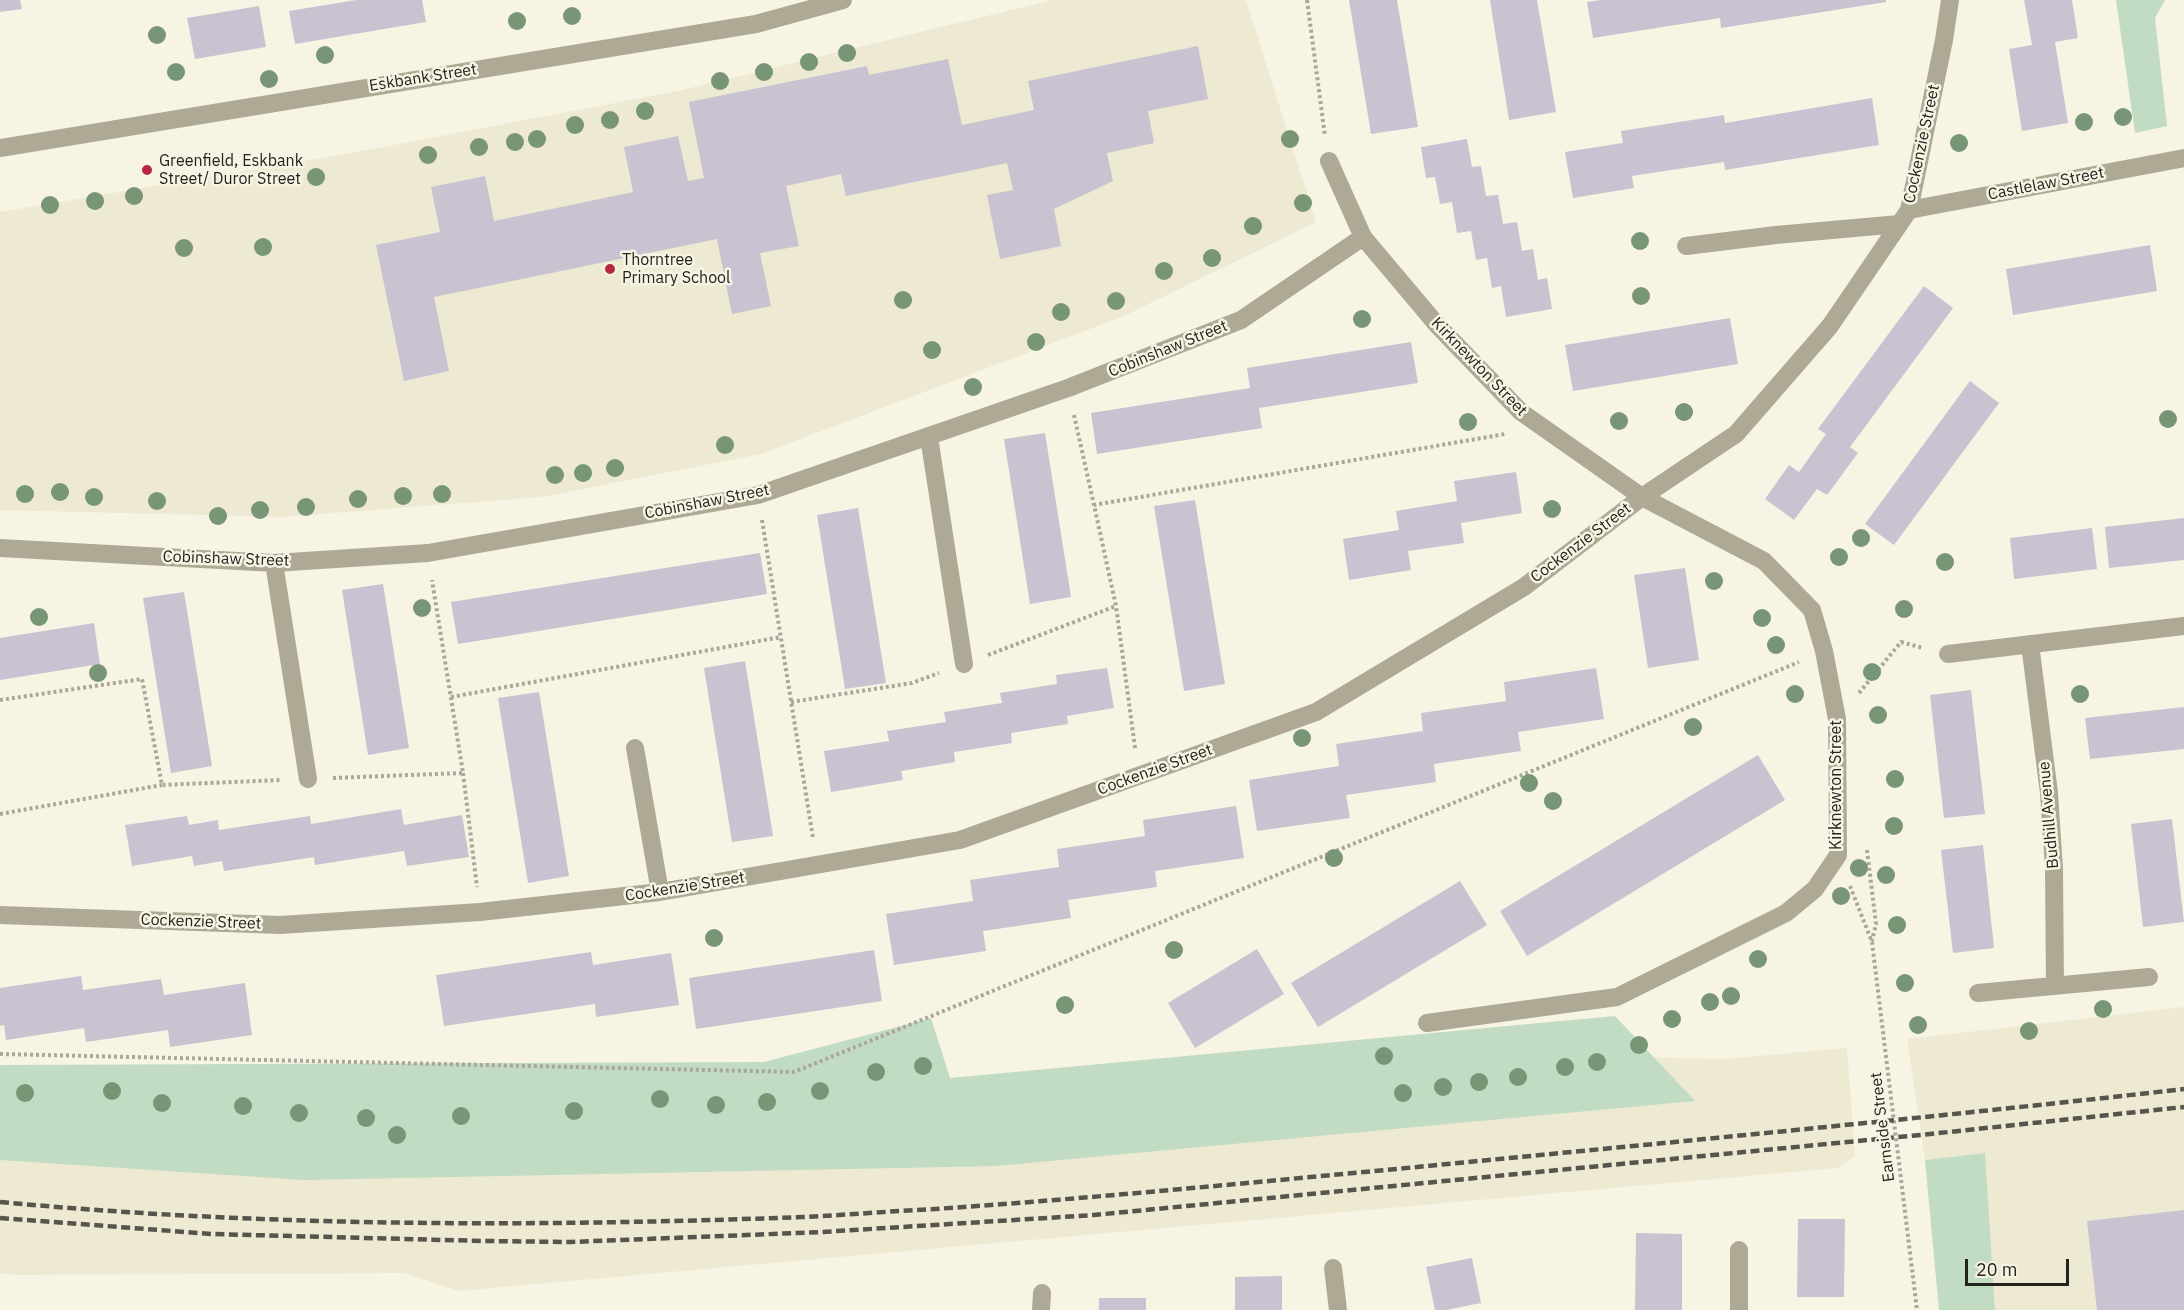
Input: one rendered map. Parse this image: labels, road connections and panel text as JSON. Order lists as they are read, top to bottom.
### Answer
{
  "streets": {
    "street": [
      "Eskbank Street",
      "Cockenzie Street",
      "Castlelaw Street",
      "Cobinshaw Street",
      "Kirknewton Street",
      "Budhill Avenue"
    ],
    "path": ["Earnside Street"]
  },
  "crossings": [
    ["Cockenzie Street", "Castlelaw Street"],
    ["Cockenzie Street", "Kirknewton Street"],
    ["Cobinshaw Street", "Kirknewton Street"],
    ["Kirknewton Street", "Earnside Street"]
  ],
  "places": ["Greenfield, Eskbank Street/ Duror Street", "Thorntree Primary School"],
  "scale_bar": "20 m"
}
